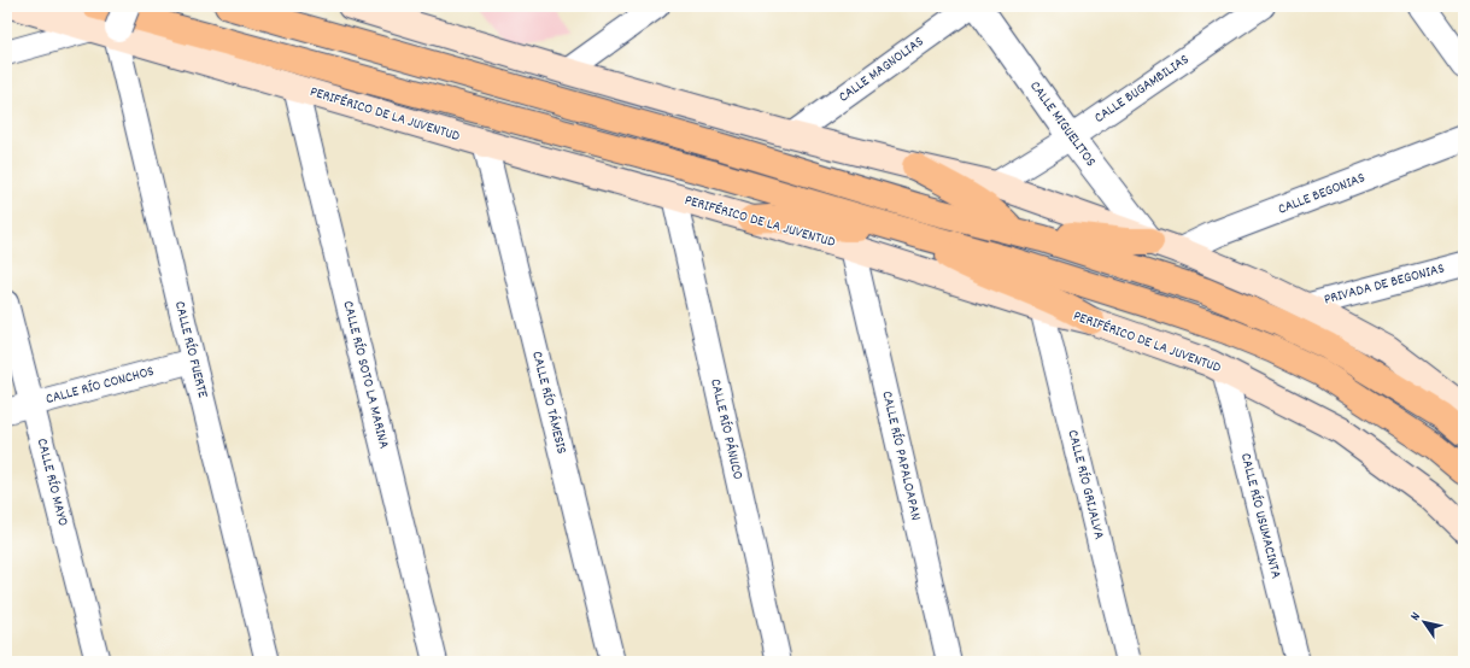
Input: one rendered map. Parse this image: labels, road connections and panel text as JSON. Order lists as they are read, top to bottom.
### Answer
{
  "streets": {
    "highway": ["PERIFÉRICO DE LA JUVENTUD"],
    "street": [
      "CALLE MAGNOLIAS",
      "CALLE BUGAMBILIAS",
      "CALLE MIGUELITOS",
      "CALLE BEGONIAS",
      "PRIVADA DE BEGONIAS",
      "CALLE RÍO FUERTE",
      "CALLE RÍO SOTO LA MARINA",
      "CALLE RÍO CONCHOS",
      "CALLE RÍO TÁMESIS",
      "CALLE RÍO PÁNUCO",
      "CALLE RÍO PAPALOAPAN",
      "CALLE RÍO MAYO",
      "CALLE RÍO GRIJALVA",
      "CALLE RÍO USUMACINTA"
    ]
  },
  "crossings": [
    ["CALLE BUGAMBILIAS", "CALLE MIGUELITOS"],
    ["PERIFÉRICO DE LA JUVENTUD", "CALLE RÍO FUERTE"],
    ["PERIFÉRICO DE LA JUVENTUD", "CALLE RÍO SOTO LA MARINA"],
    ["PERIFÉRICO DE LA JUVENTUD", "CALLE RÍO TÁMESIS"],
    ["PERIFÉRICO DE LA JUVENTUD", "CALLE RÍO PÁNUCO"],
    ["PERIFÉRICO DE LA JUVENTUD", "CALLE RÍO PAPALOAPAN"],
    ["PERIFÉRICO DE LA JUVENTUD", "CALLE RÍO GRIJALVA"],
    ["PERIFÉRICO DE LA JUVENTUD", "CALLE RÍO USUMACINTA"],
    ["CALLE RÍO FUERTE", "CALLE RÍO CONCHOS"],
    ["CALLE RÍO CONCHOS", "CALLE RÍO MAYO"]
  ],
  "north": "top left"
}
